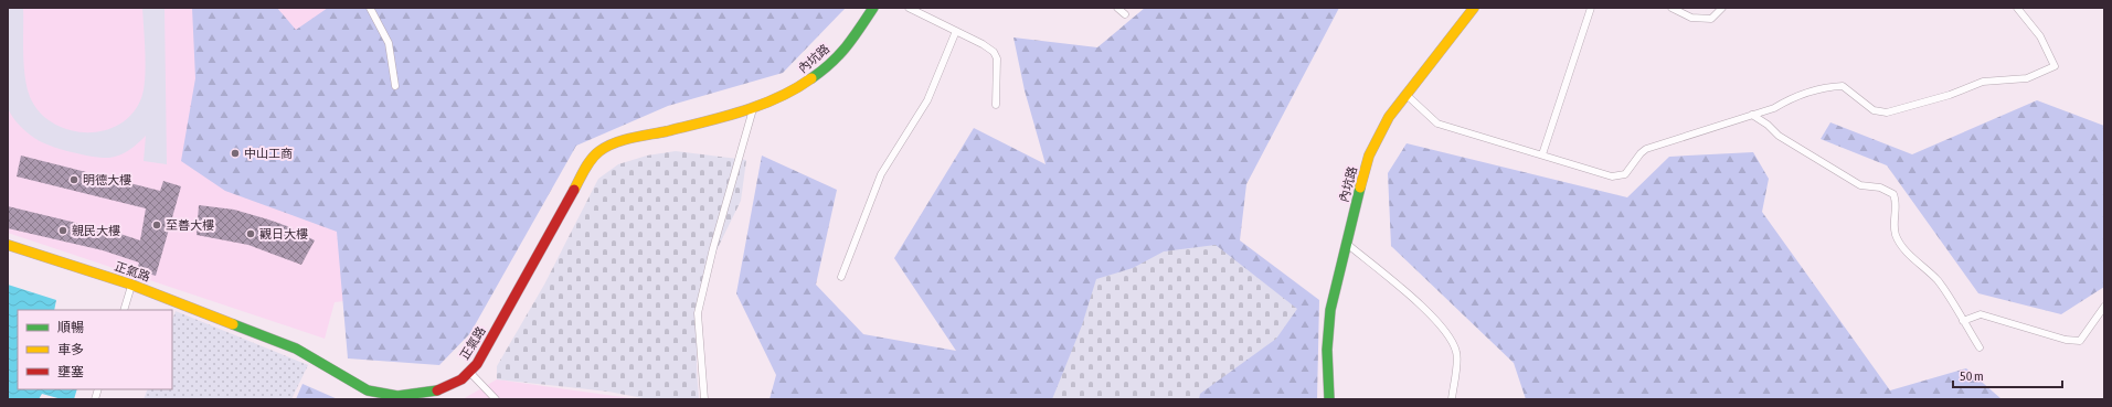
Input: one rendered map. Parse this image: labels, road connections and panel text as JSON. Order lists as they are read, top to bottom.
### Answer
{
  "streets": {
    "street": ["內坑路", "正氣路"]
  },
  "crossings": [
    ["內坑路", "正氣路"]
  ],
  "places": [
    "中山工商",
    "明德大樓",
    "至善大樓",
    "親民大樓",
    "觀日大樓"
  ],
  "legend": ["順暢", "車多", "壅塞"],
  "scale_bar": "50 m"
}
